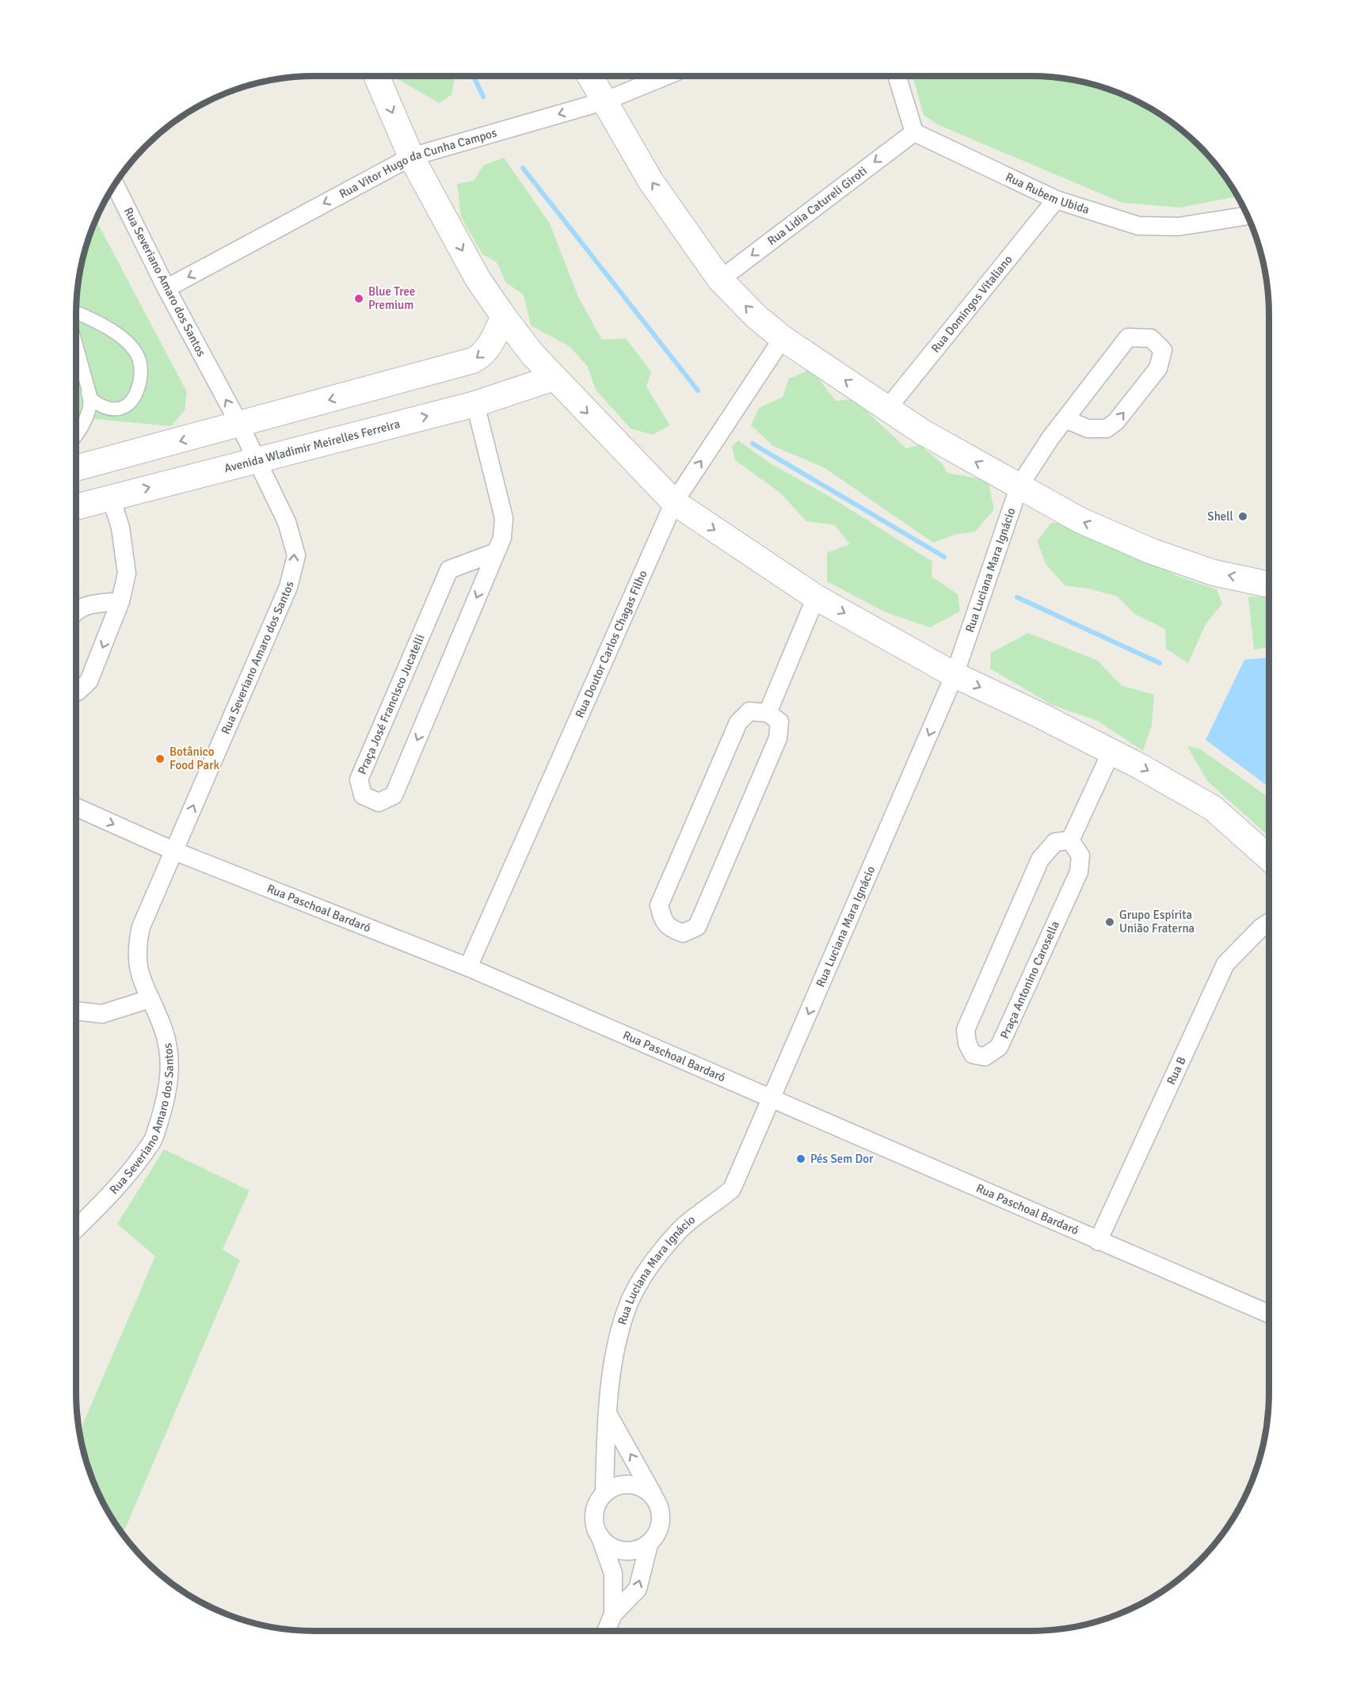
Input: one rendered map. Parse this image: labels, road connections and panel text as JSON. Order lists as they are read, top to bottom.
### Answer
{
  "streets": {
    "main road": ["Avenida Wladimir Meirelles Ferreira"],
    "street": [
      "Rua Vitor Hugo da Cunha Campos",
      "Rua Rubem Ubida",
      "Rua Lidia Catureli Giroti",
      "Rua Severiano Amaro dos Santos",
      "Rua Domingos Vitaliano",
      "Rua Luciana Mara Ignácio",
      "Rua Doutor Carlos Chagas Filho",
      "Praça José Francisco Jucatelli",
      "Rua Paschoal Bardaró",
      "Praça Antonino Carosella",
      "Rua B"
    ]
  },
  "crossings": [
    ["Rua Vitor Hugo da Cunha Campos", "Rua Severiano Amaro dos Santos"],
    ["Rua Rubem Ubida", "Rua Lidia Catureli Giroti"],
    ["Rua Rubem Ubida", "Rua Domingos Vitaliano"],
    ["Rua Severiano Amaro dos Santos", "Avenida Wladimir Meirelles Ferreira"],
    ["Rua Severiano Amaro dos Santos", "Rua Paschoal Bardaró"],
    ["Avenida Wladimir Meirelles Ferreira", "Praça José Francisco Jucatelli"],
    ["Rua Luciana Mara Ignácio", "Rua Paschoal Bardaró"],
    ["Rua Doutor Carlos Chagas Filho", "Rua Paschoal Bardaró"],
    ["Rua Paschoal Bardaró", "Rua B"]
  ],
  "one_way": ["Rua Vitor Hugo da Cunha Campos", "Rua Lidia Catureli Giroti"],
  "places": [
    "Blue Tree Premium",
    "Shell",
    "Botânico Food Park",
    "Grupo Espírita União Fraterna",
    "Pés Sem Dor"
  ]
}
